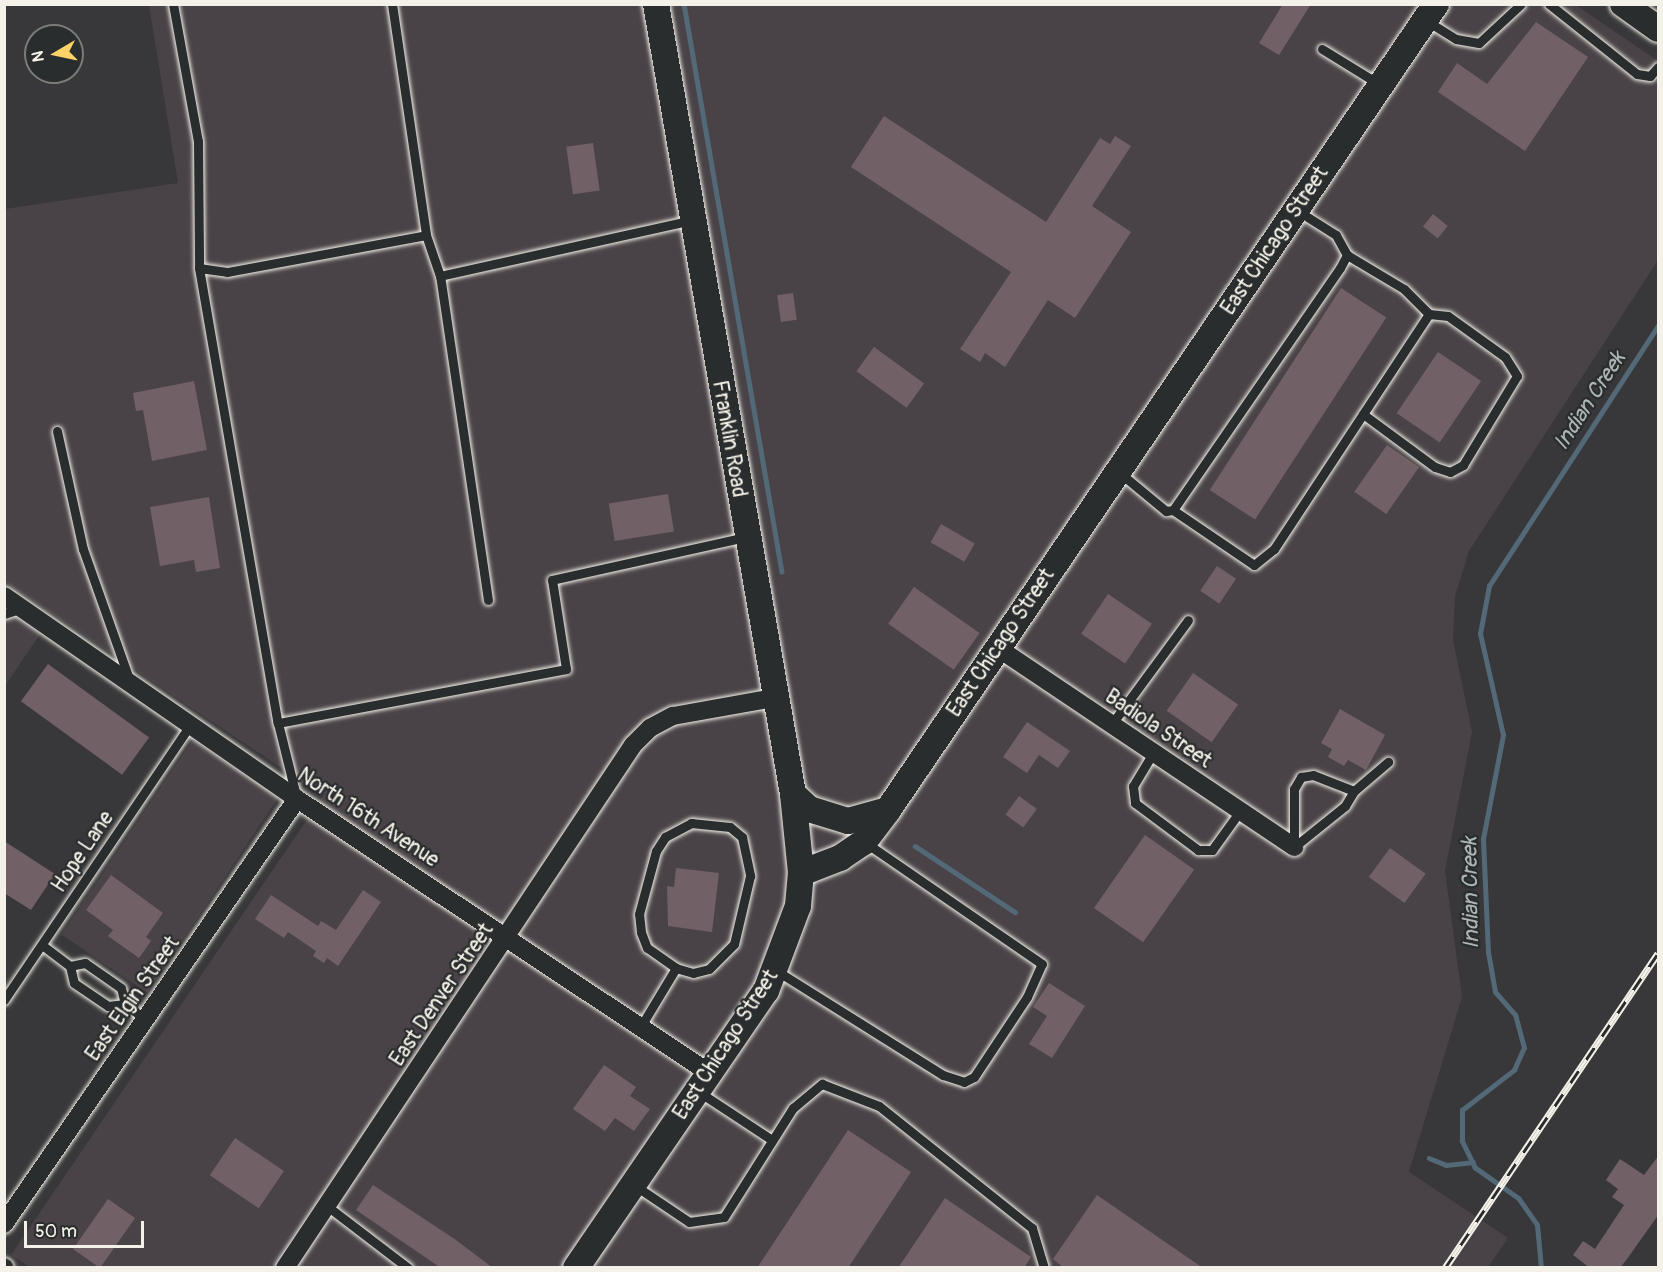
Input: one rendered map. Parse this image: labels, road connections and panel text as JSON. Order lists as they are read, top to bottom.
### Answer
{
  "streets": {
    "street": [
      "East Chicago Street",
      "Franklin Road",
      "Badiola Street",
      "North 16th Avenue",
      "East Denver Street",
      "East Elgin Street"
    ],
    "lane": ["Hope Lane"]
  },
  "crossings": [
    ["East Chicago Street", "Franklin Road"],
    ["East Chicago Street", "Badiola Street"],
    ["East Chicago Street", "North 16th Avenue"],
    ["Franklin Road", "East Denver Street"],
    ["North 16th Avenue", "Hope Lane"],
    ["North 16th Avenue", "East Denver Street"],
    ["North 16th Avenue", "East Elgin Street"]
  ],
  "water": ["Indian Creek"],
  "scale_bar": "50 m",
  "north": "left"
}
